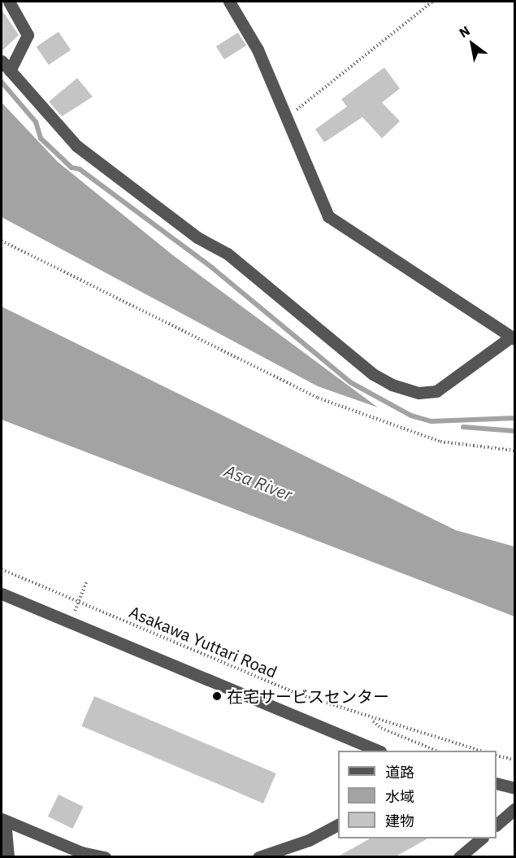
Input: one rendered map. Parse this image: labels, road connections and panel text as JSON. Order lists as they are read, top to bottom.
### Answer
{
  "streets": {
    "path": ["Asakawa Yuttari Road"]
  },
  "water": ["Asa River"],
  "places": ["在宅サービスセンター"],
  "legend": ["道路", "水域", "建物"],
  "north": "top left"
}
